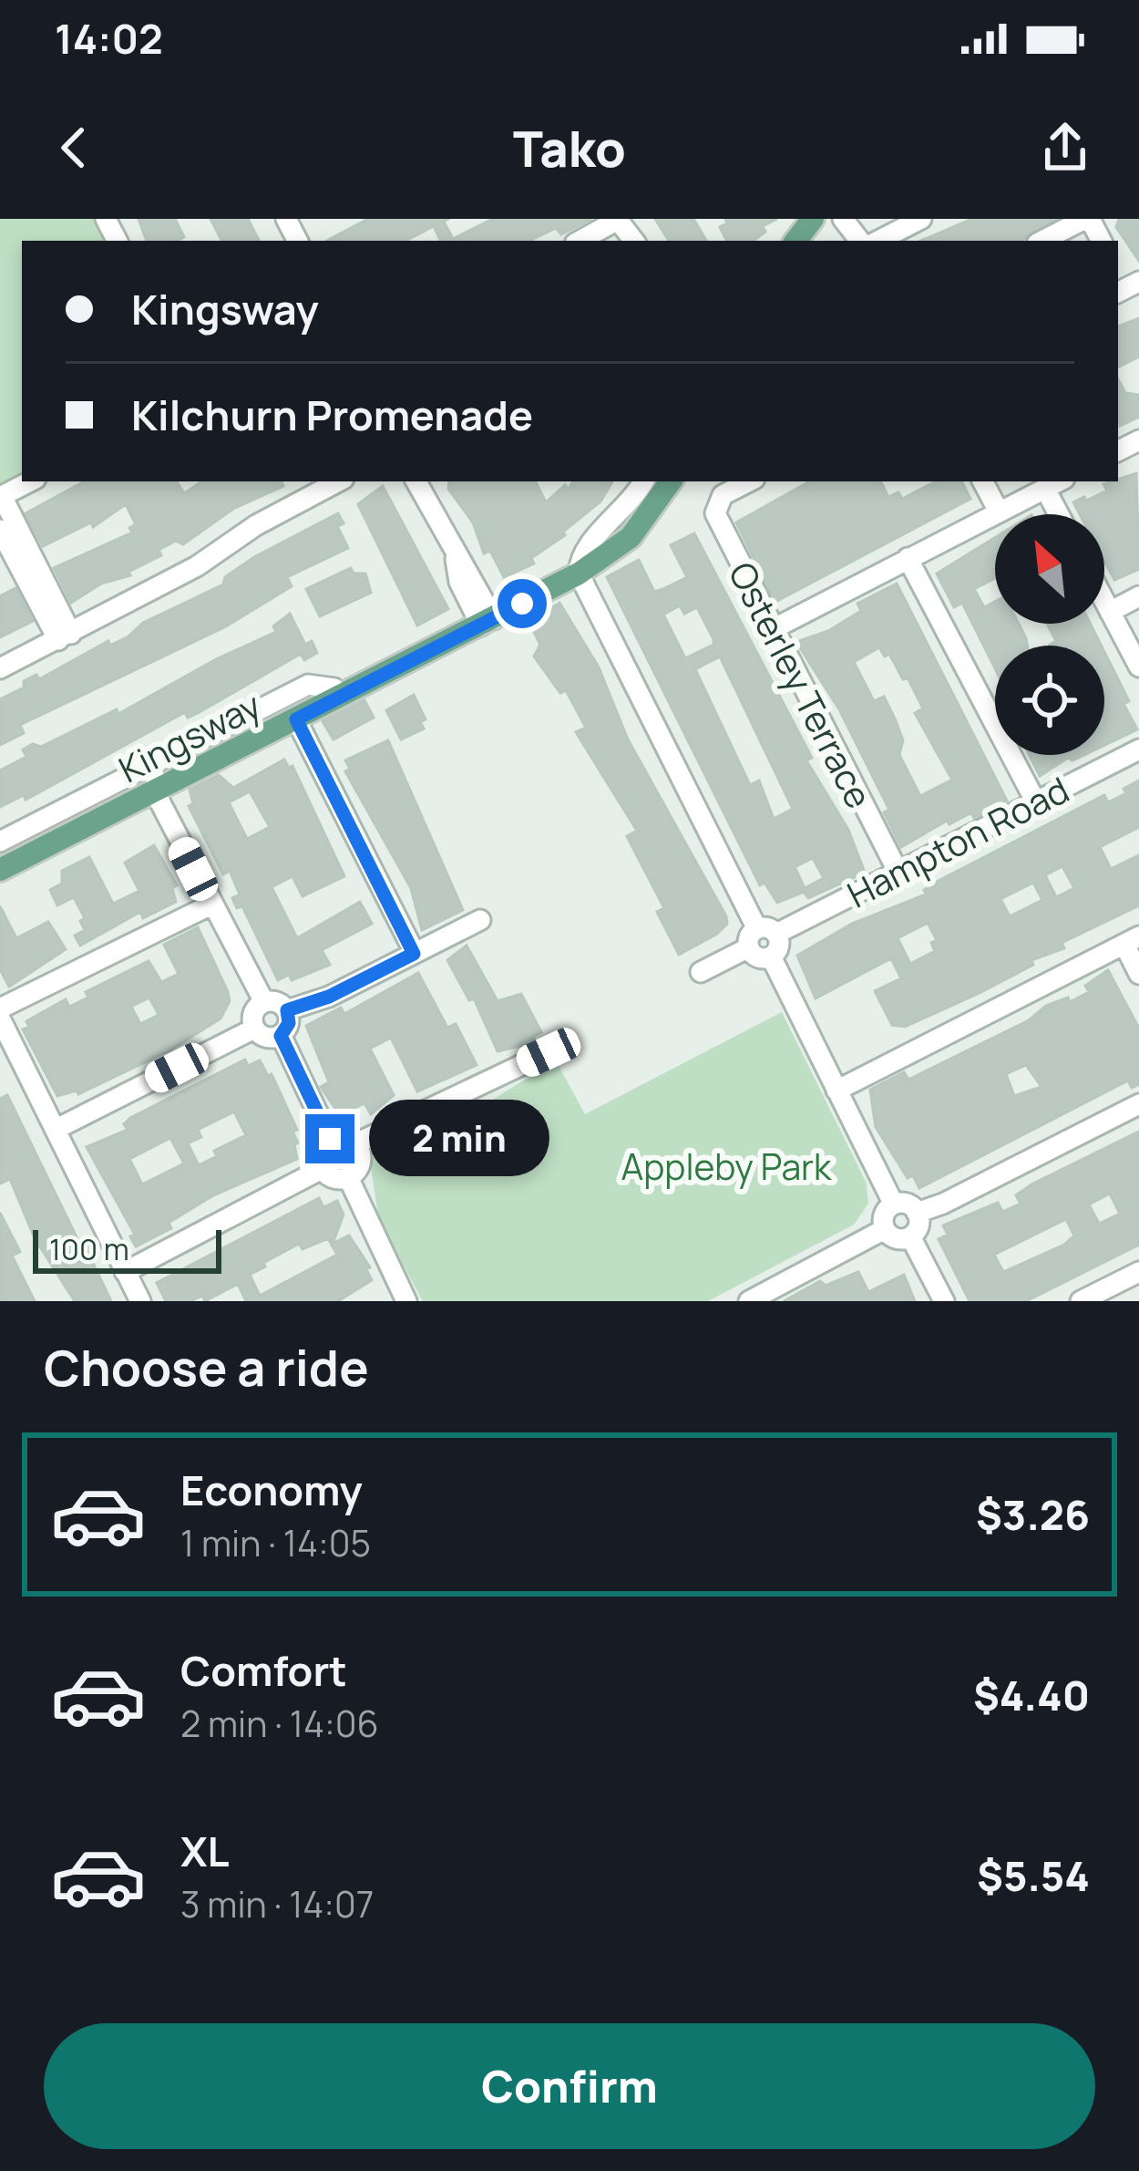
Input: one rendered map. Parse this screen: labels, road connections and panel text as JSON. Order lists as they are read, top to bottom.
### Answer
{
  "streets": {
    "main road": ["Kingsway"],
    "street": ["Osterley Terrace", "Hampton Road"]
  },
  "crossings": [
    ["Osterley Terrace", "Hampton Road"]
  ],
  "parks": ["Appleby Park"],
  "scale_bar": "100 m",
  "north": "top left",
  "page": {
    "status": "14:02",
    "header": "Tako",
    "banner": ["Kingsway", "Kilchurn Promenade"],
    "bubble": "2 min",
    "scale": "100 m",
    "heading": "Choose a ride",
    "list": [
      {
        "name": "Economy",
        "note": "1 min · 14:05",
        "value": "$3.26"
      },
      {
        "name": "Comfort",
        "note": "2 min · 14:06",
        "value": "$4.40"
      },
      {
        "name": "XL",
        "note": "3 min · 14:07",
        "value": "$5.54"
      }
    ],
    "buttons": "Confirm"
  }
}
